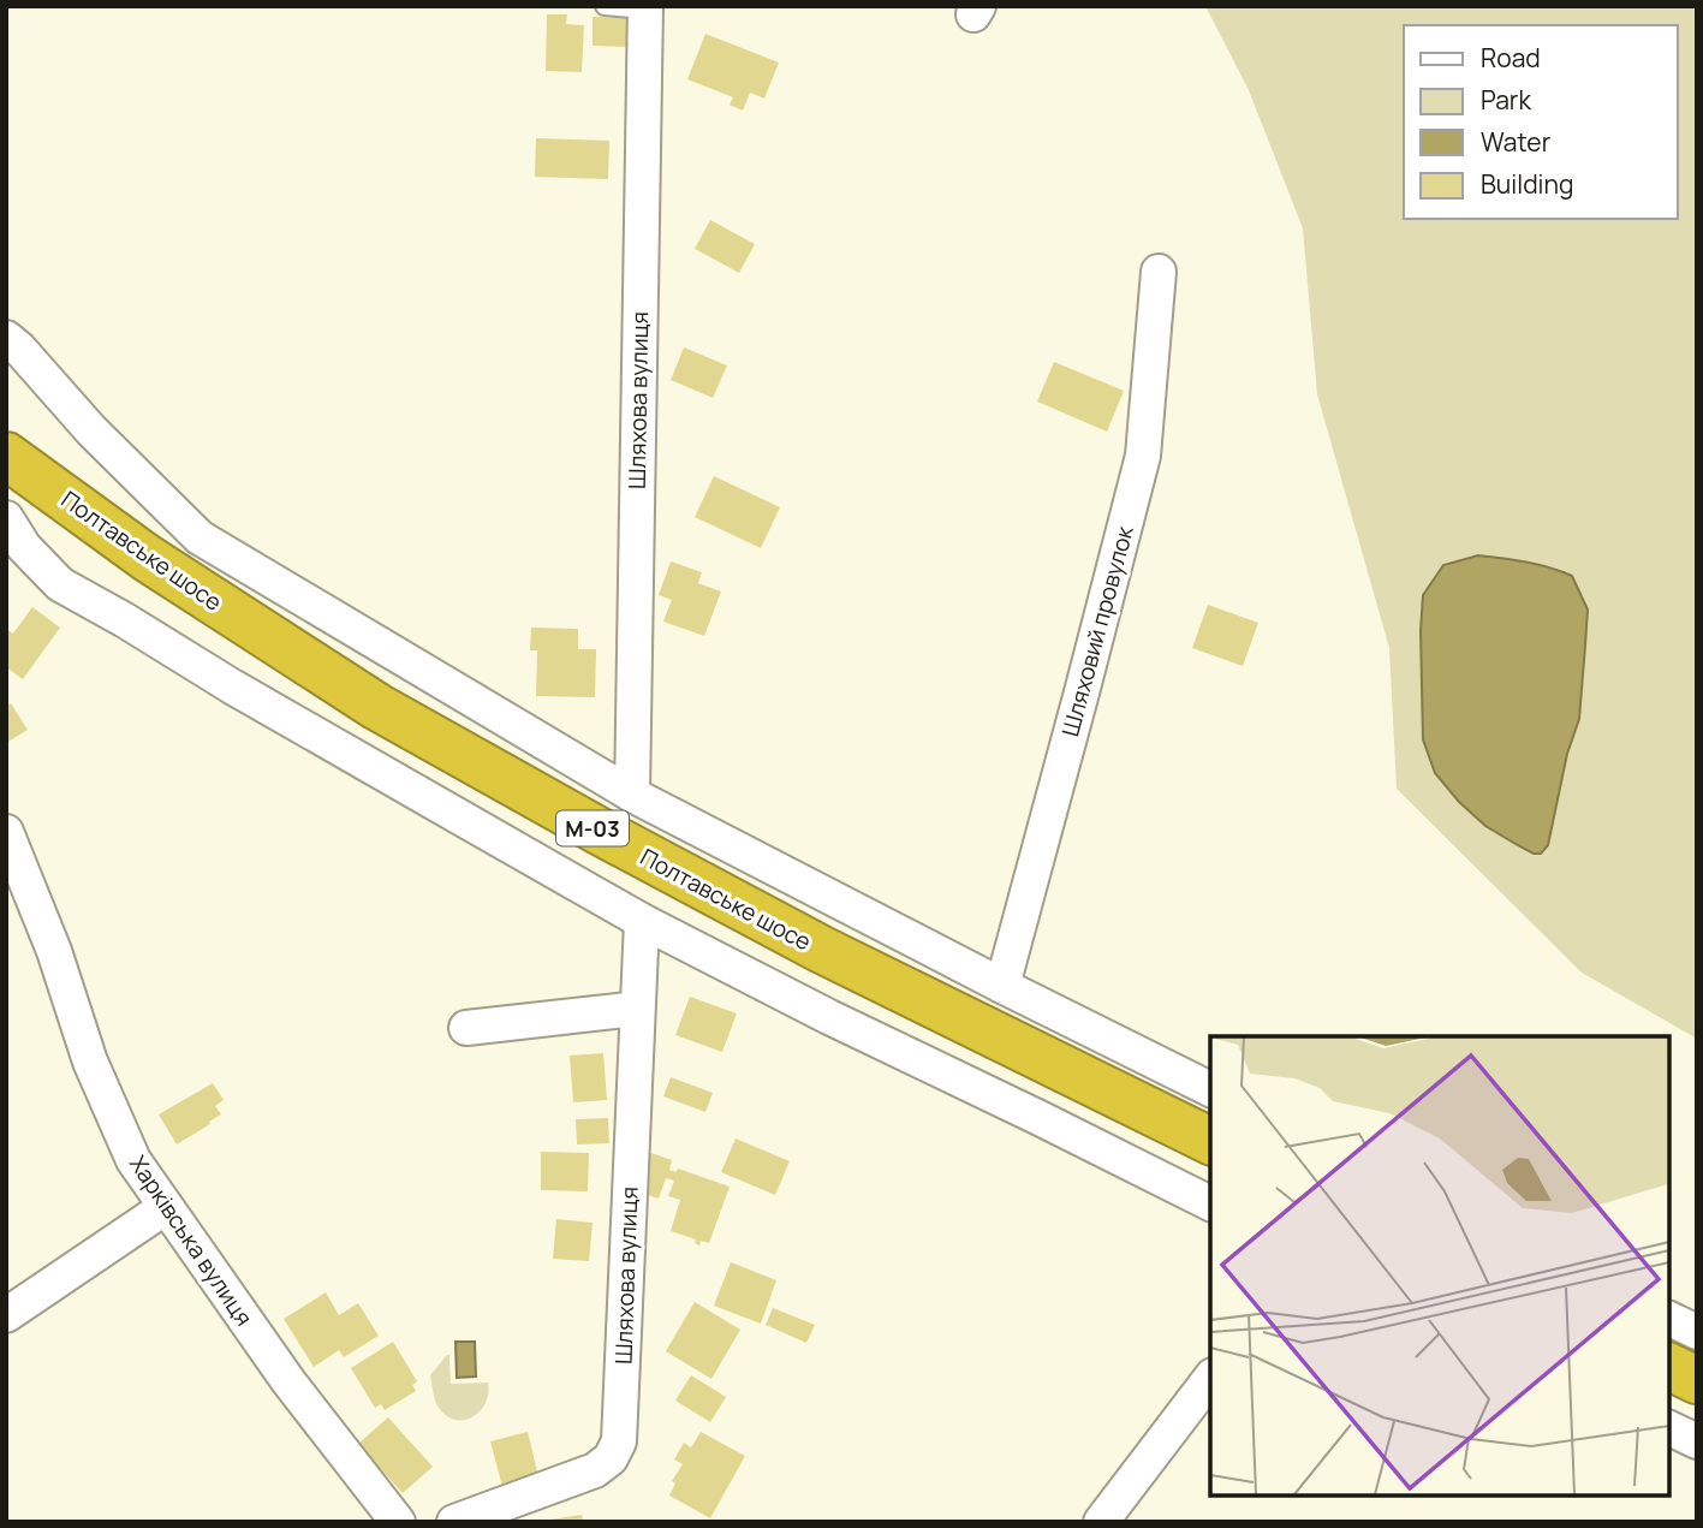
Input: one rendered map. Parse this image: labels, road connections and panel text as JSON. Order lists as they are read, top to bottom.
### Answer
{
  "streets": {
    "highway": ["Полтавське шосе", "М-03"],
    "street": ["Шляхова вулиця", "Шляховий провулок", "Харківська вулиця"]
  },
  "legend": [
    "Road",
    "Park",
    "Water",
    "Building"
  ]
}
